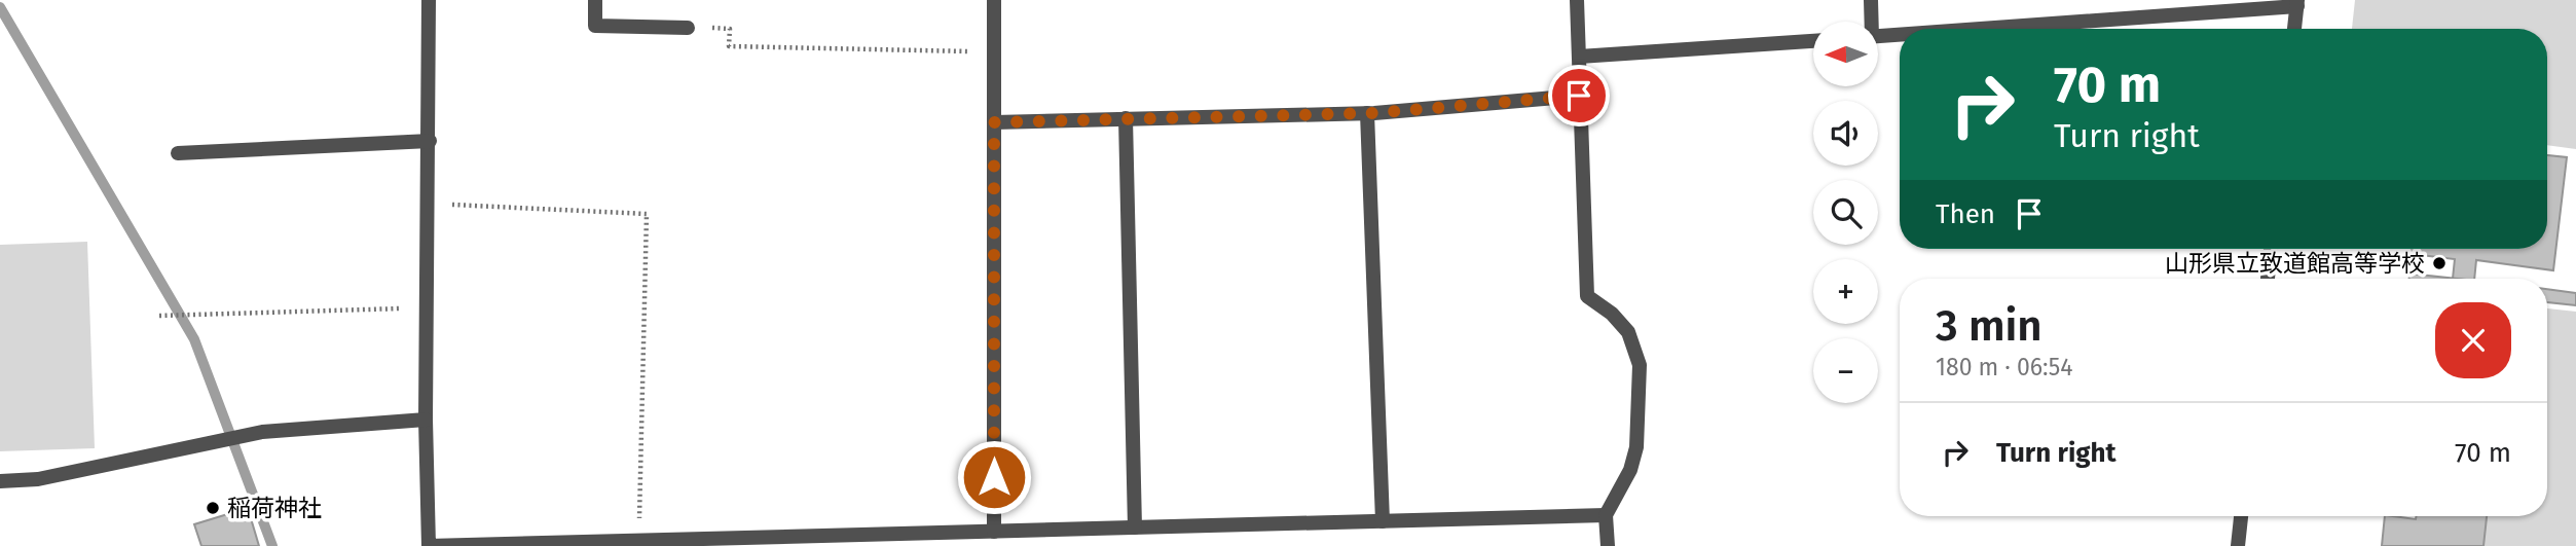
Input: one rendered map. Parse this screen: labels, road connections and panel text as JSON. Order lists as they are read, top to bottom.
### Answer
{
  "places": ["山形県立致道館高等学校", "稲荷神社"],
  "north": "left",
  "page": {
    "map_buttons": ["+", "−"],
    "turn": ["70 m", "Turn right"],
    "then": "Then",
    "heading": ["3 min", "180 m · 06:54"],
    "list": [
      {
        "name": "Turn right",
        "value": "70 m"
      }
    ]
  }
}
